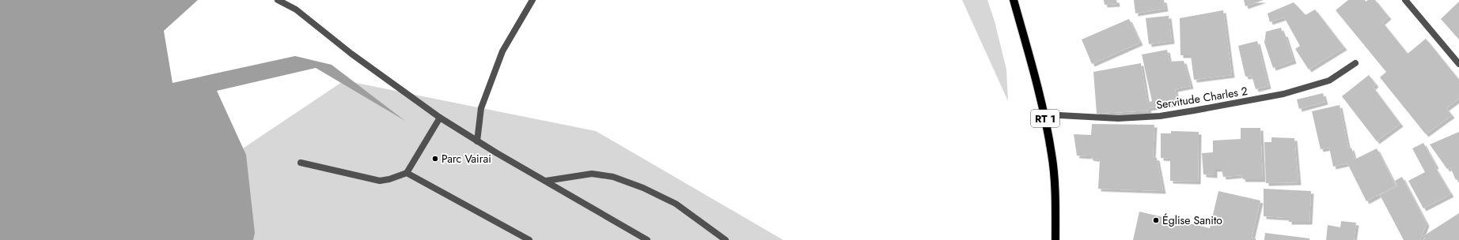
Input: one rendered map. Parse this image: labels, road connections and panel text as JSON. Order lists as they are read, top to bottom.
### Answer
{
  "streets": {
    "main road": ["RT 1"],
    "street": ["Servitude Charles 2"]
  },
  "crossings": [
    ["Servitude Charles 2", "RT 1"]
  ],
  "places": ["Parc Vairai", "Église Sanito"]
}
